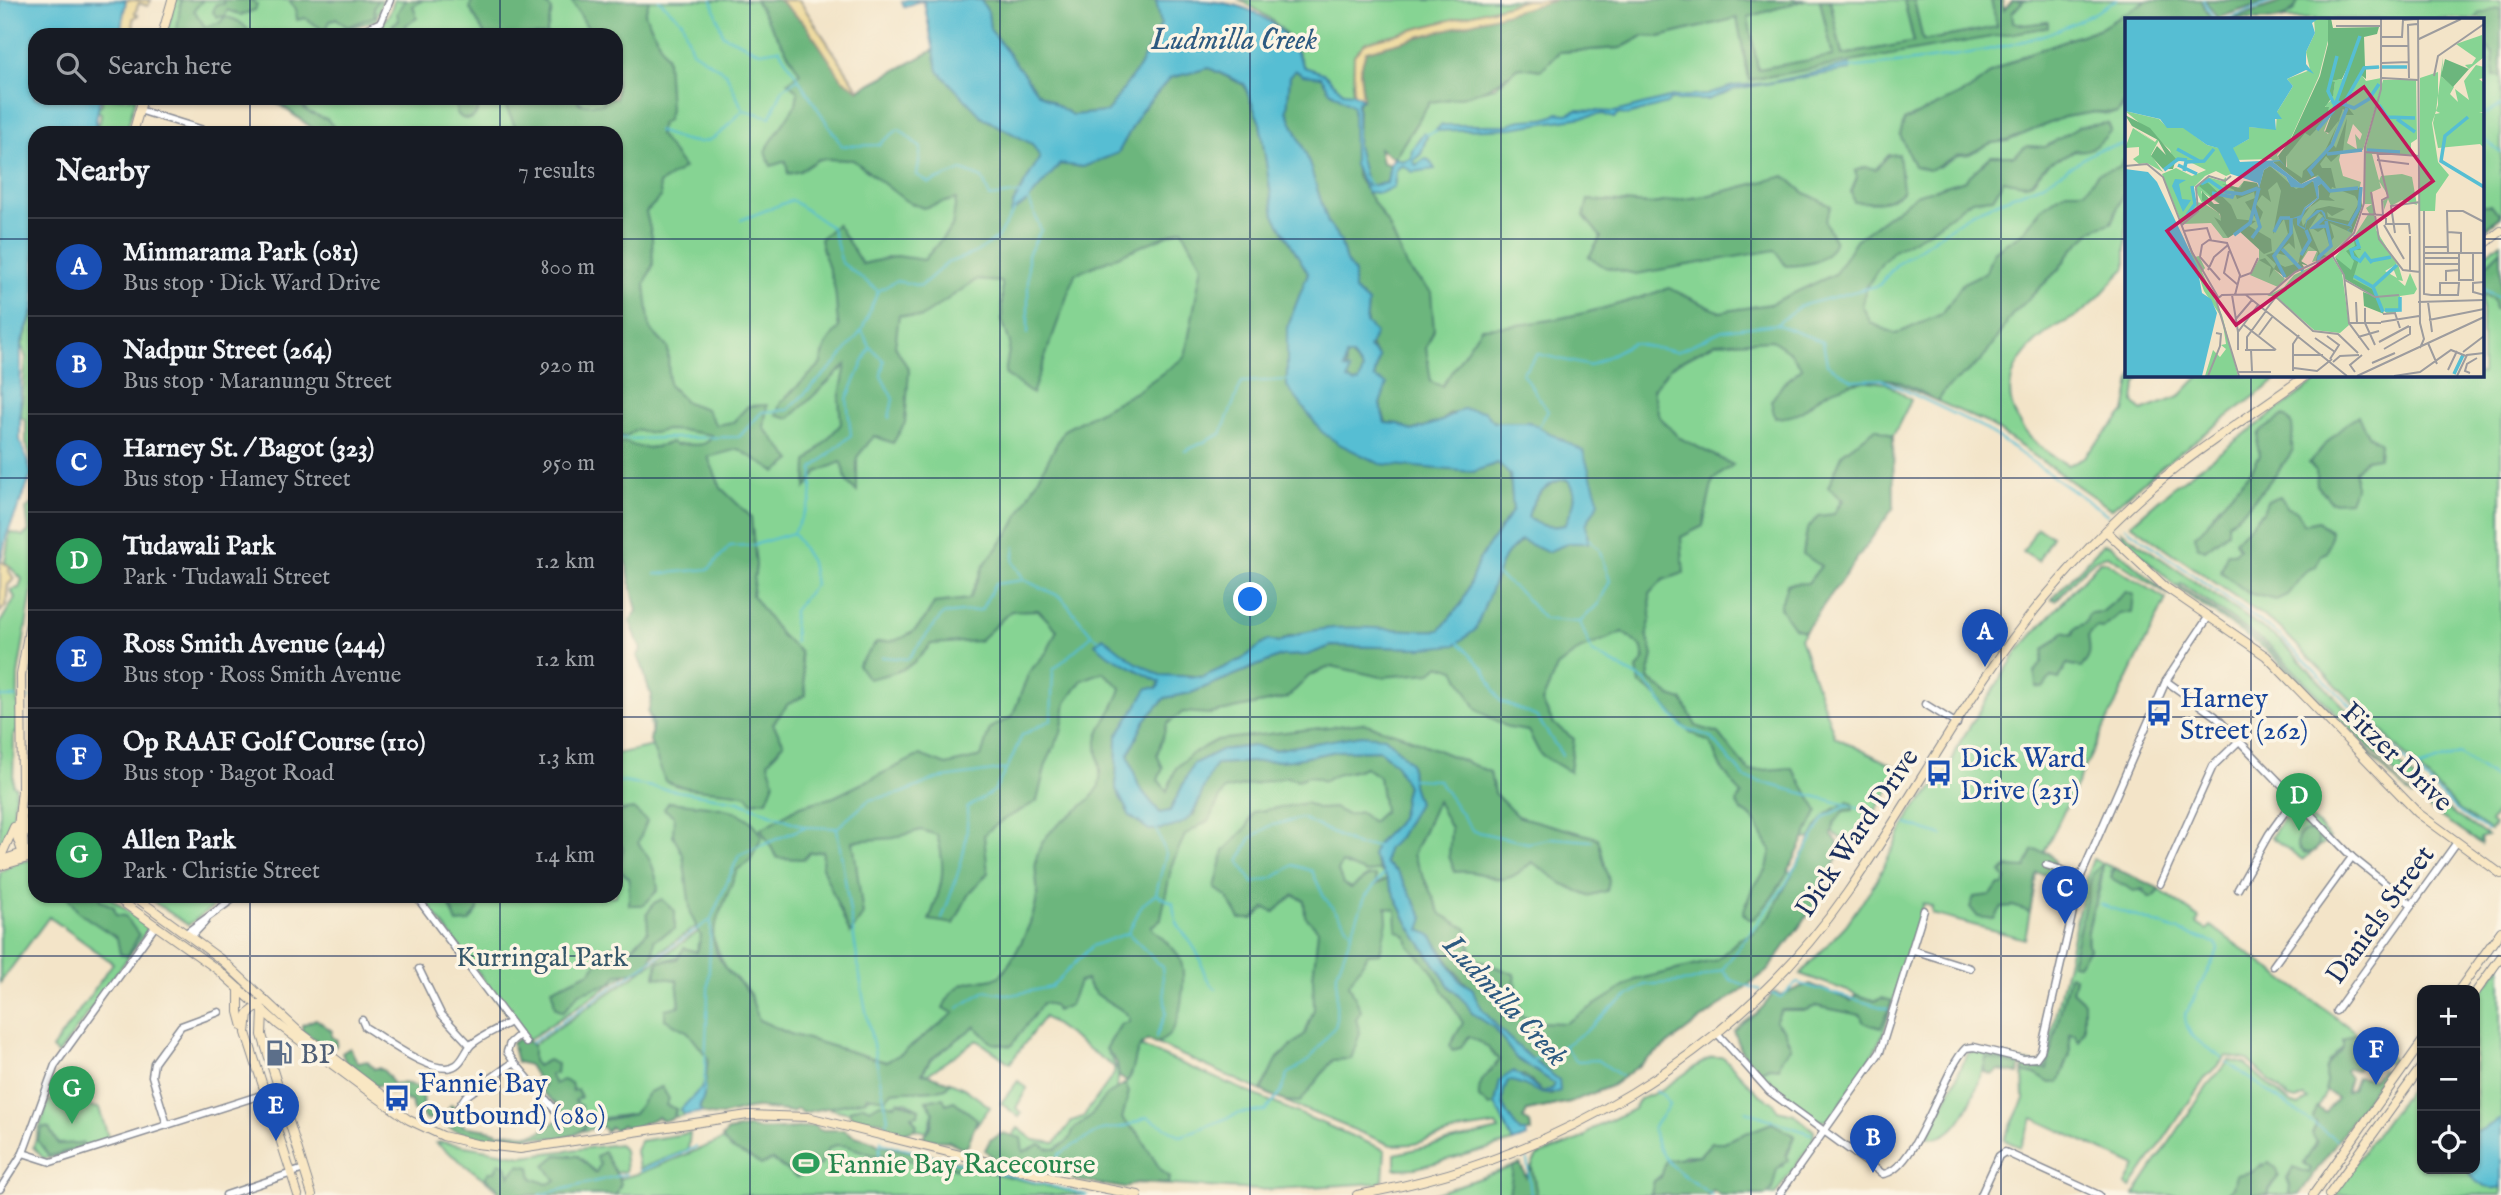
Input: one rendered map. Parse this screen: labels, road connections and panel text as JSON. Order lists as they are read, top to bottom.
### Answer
{
  "streets": {
    "street": ["Fitzer Drive", "Dick Ward Drive", "Daniels Street"]
  },
  "crossings": [
    ["Fitzer Drive", "Dick Ward Drive"],
    ["Fitzer Drive", "Daniels Street"]
  ],
  "water": ["Ludmilla Creek"],
  "parks": ["Kurringal Park"],
  "places": {
    "bus stop": ["Harney Street (262)", "Dick Ward Drive (231)", "Fannie Bay Outbound) (080)"],
    "fuel station": ["BP"],
    "sports": ["Fannie Bay Racecourse"]
  },
  "page": {
    "search": "Search here",
    "heading": ["Nearby", "7 results"],
    "list": [
      {
        "mark": "A",
        "name": "Minmarama Park (081)",
        "note": "Bus stop · Dick Ward Drive",
        "value": "800 m"
      },
      {
        "mark": "B",
        "name": "Nadpur Street (264)",
        "note": "Bus stop · Maranungu Street",
        "value": "920 m"
      },
      {
        "mark": "C",
        "name": "Harney St. / Bagot (323)",
        "note": "Bus stop · Hamey Street",
        "value": "950 m"
      },
      {
        "mark": "D",
        "name": "Tudawali Park",
        "note": "Park · Tudawali Street",
        "value": "1.2 km"
      },
      {
        "mark": "E",
        "name": "Ross Smith Avenue (244)",
        "note": "Bus stop · Ross Smith Avenue",
        "value": "1.2 km"
      },
      {
        "mark": "F",
        "name": "Op RAAF Golf Course (110)",
        "note": "Bus stop · Bagot Road",
        "value": "1.3 km"
      },
      {
        "mark": "G",
        "name": "Allen Park",
        "note": "Park · Christie Street",
        "value": "1.4 km"
      }
    ],
    "pins": [
      "A",
      "D",
      "C",
      "F",
      "G",
      "E",
      "B"
    ],
    "map_buttons": ["+", "−"]
  }
}
